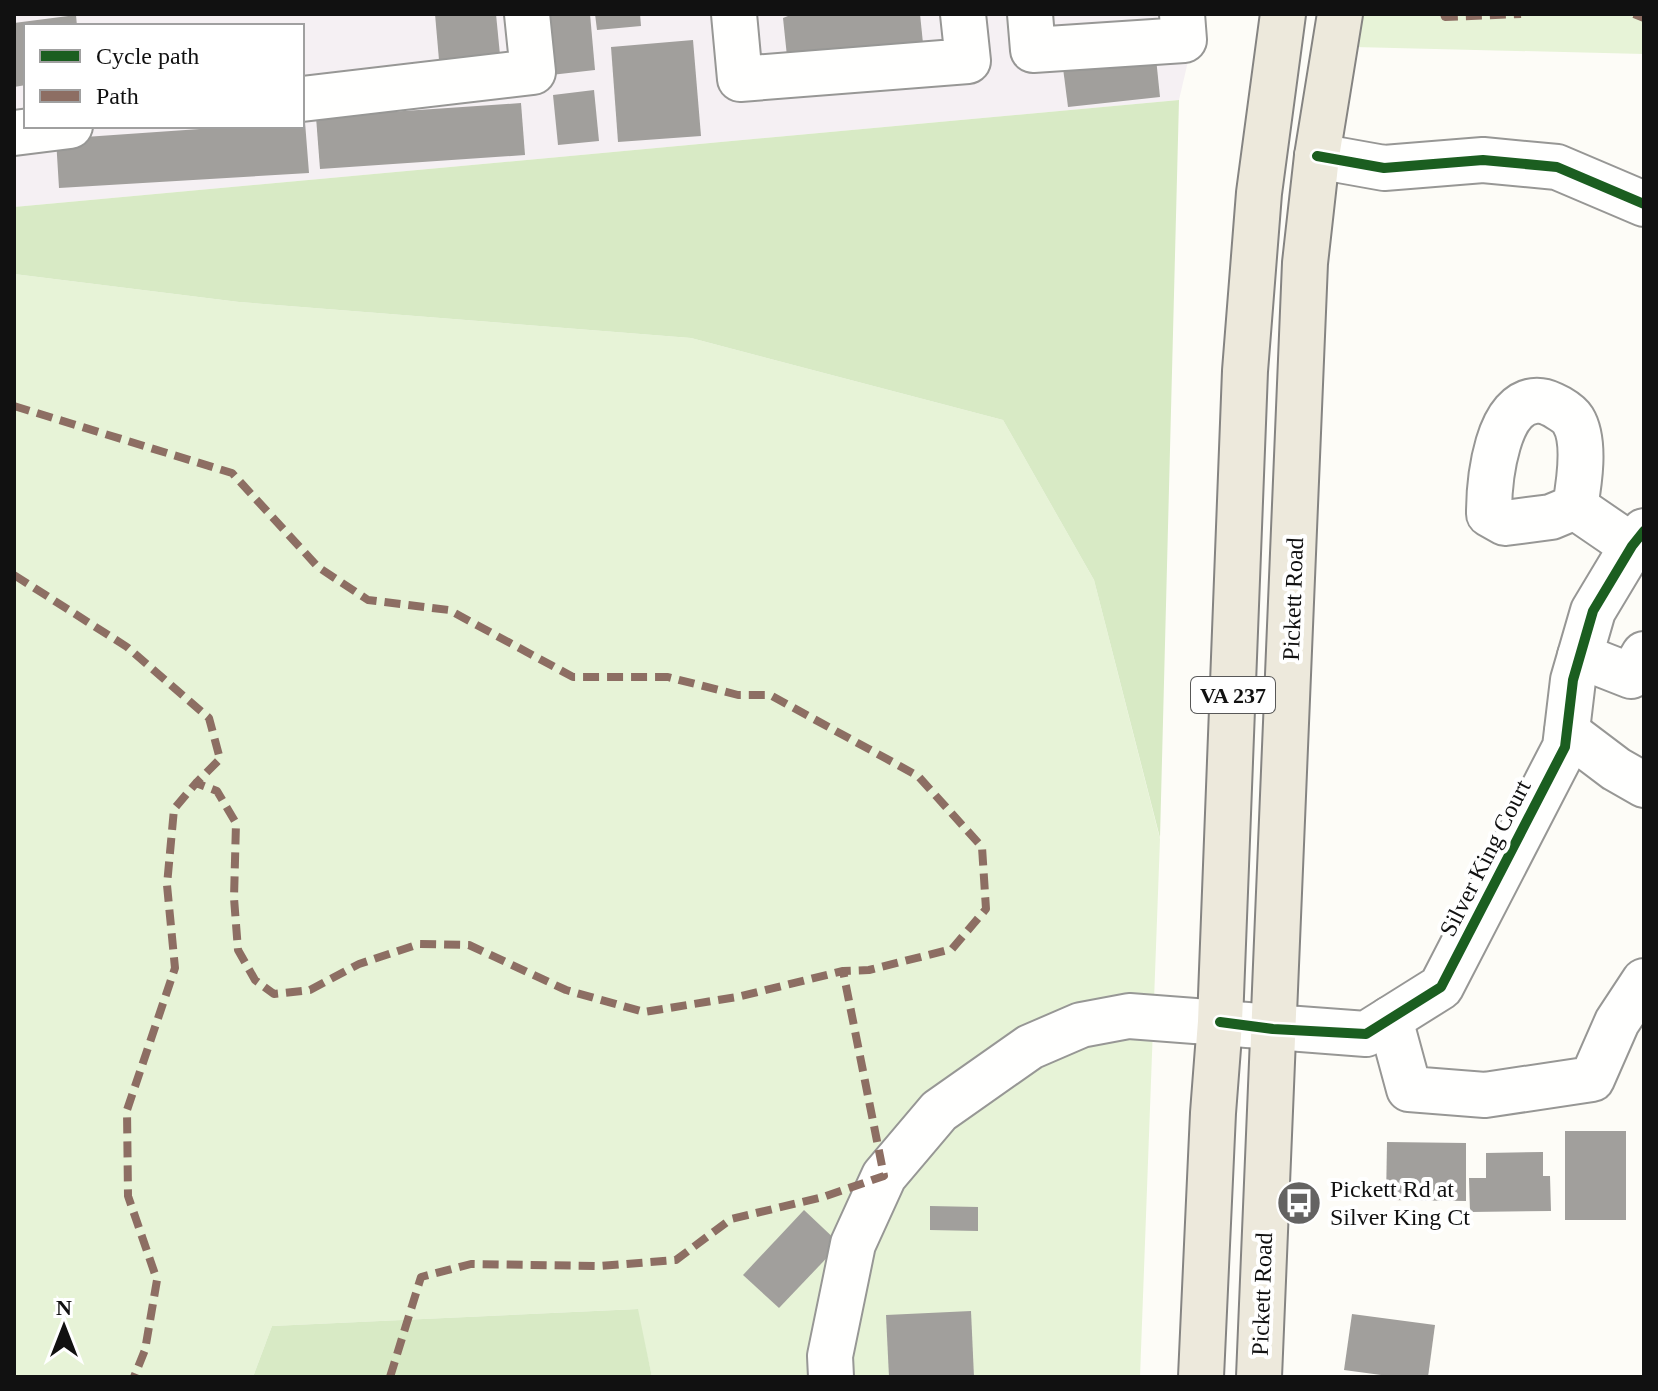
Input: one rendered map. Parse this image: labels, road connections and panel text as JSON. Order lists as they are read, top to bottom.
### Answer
{
  "streets": {
    "main road": ["Pickett Road", "VA 237"],
    "street": ["Silver King Court"]
  },
  "crossings": [
    ["Pickett Road", "Silver King Court"],
    ["VA 237", "Silver King Court"]
  ],
  "places": {
    "bus stop": ["Pickett Rd at Silver King Ct"]
  },
  "legend": ["Cycle path", "Path"],
  "north": "top"
}
